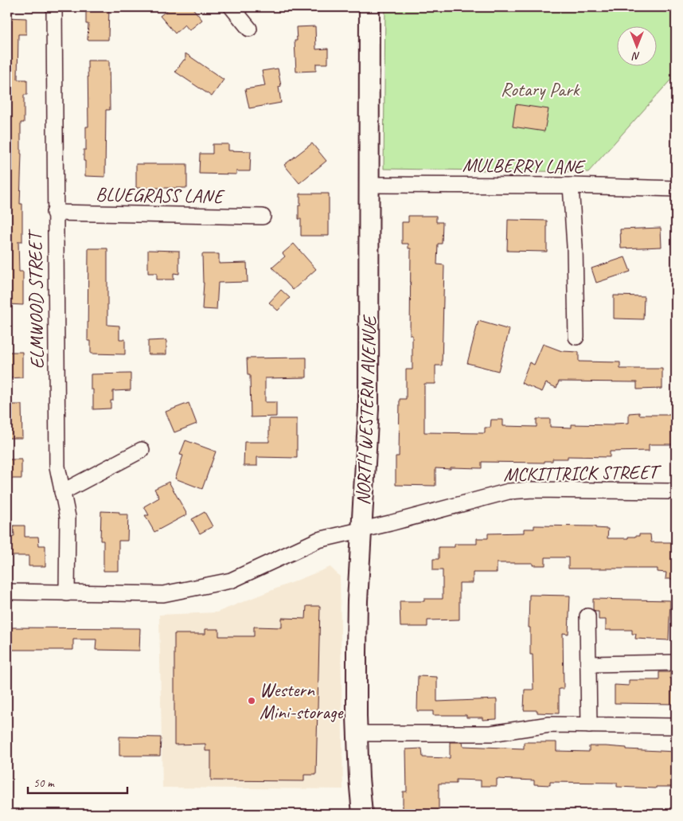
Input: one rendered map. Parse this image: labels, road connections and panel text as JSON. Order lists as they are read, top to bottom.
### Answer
{
  "streets": {
    "main road": ["NORTH WESTERN AVENUE"],
    "street": [
      "MULBERRY LANE",
      "BLUEGRASS LANE",
      "ELMWOOD STREET",
      "MCKITTRICK STREET"
    ]
  },
  "crossings": [
    ["MULBERRY LANE", "NORTH WESTERN AVENUE"],
    ["BLUEGRASS LANE", "ELMWOOD STREET"],
    ["ELMWOOD STREET", "MCKITTRICK STREET"],
    ["NORTH WESTERN AVENUE", "MCKITTRICK STREET"]
  ],
  "parks": ["Rotary Park"],
  "places": ["Western Mini-storage"],
  "scale_bar": "50 m",
  "north": "bottom"
}
